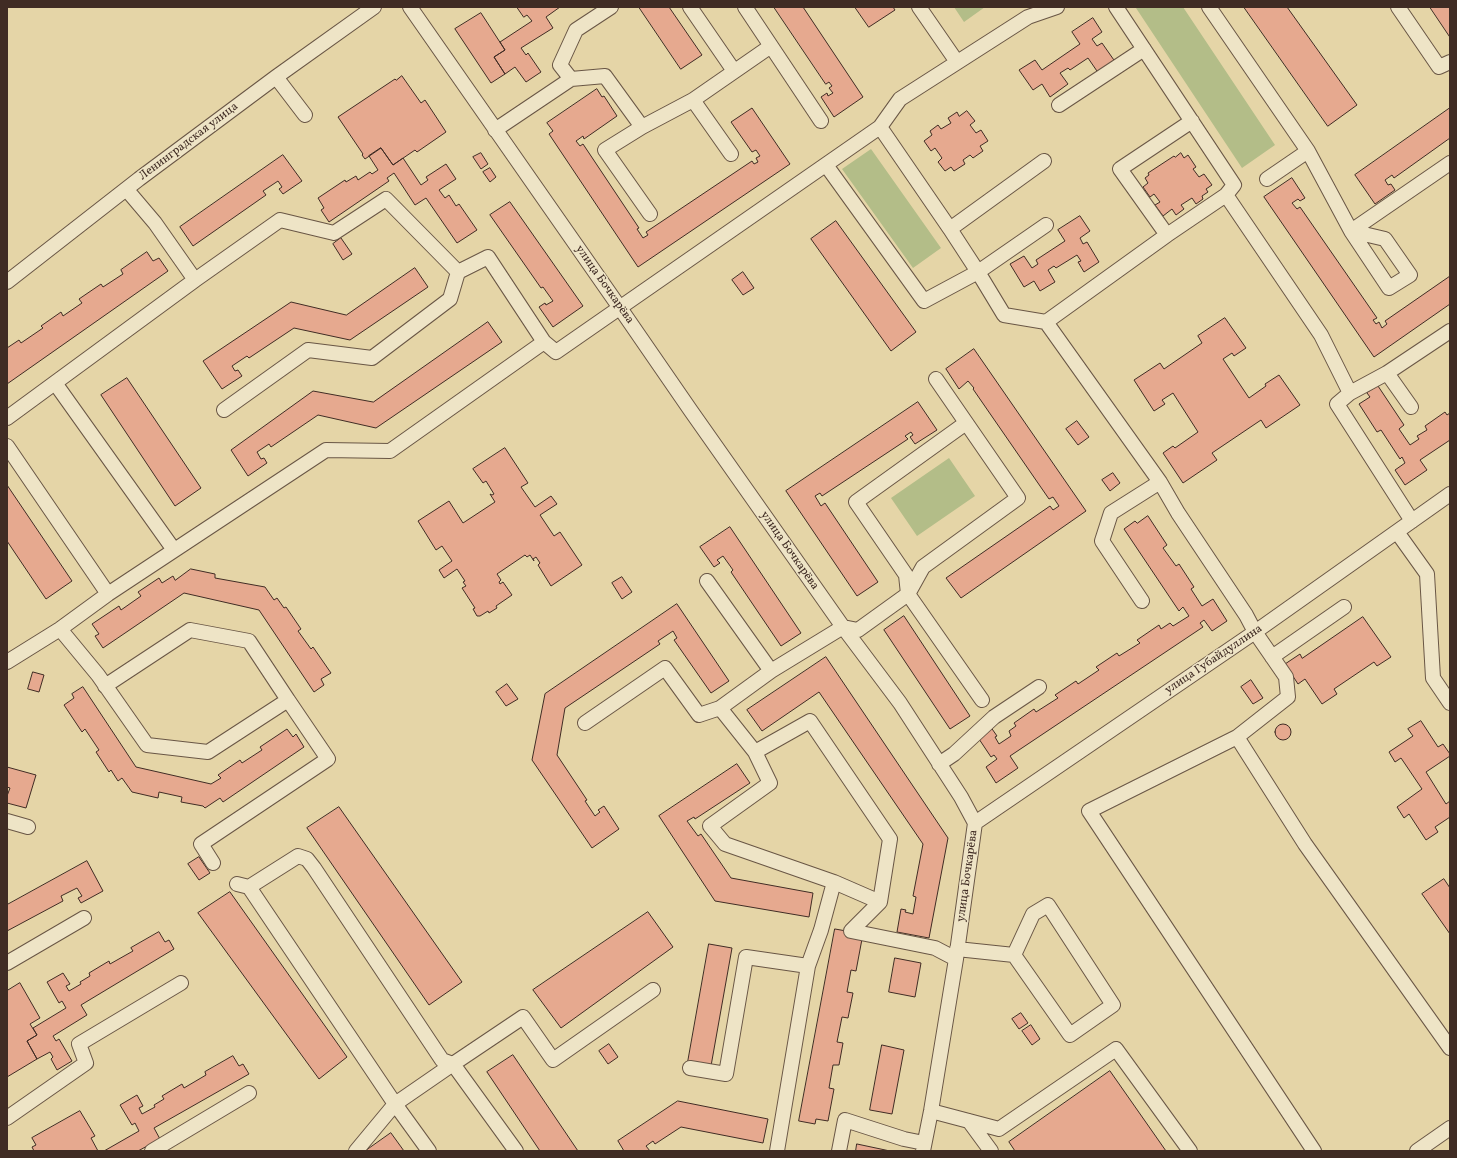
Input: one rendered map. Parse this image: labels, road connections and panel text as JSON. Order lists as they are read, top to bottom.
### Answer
{
  "streets": {
    "street": ["Ленинградская улица", "улица Бочкарёва", "улица Губайдуллина"]
  },
  "crossings": [
    ["улица Бочкарёва", "улица Губайдуллина"]
  ]
}
